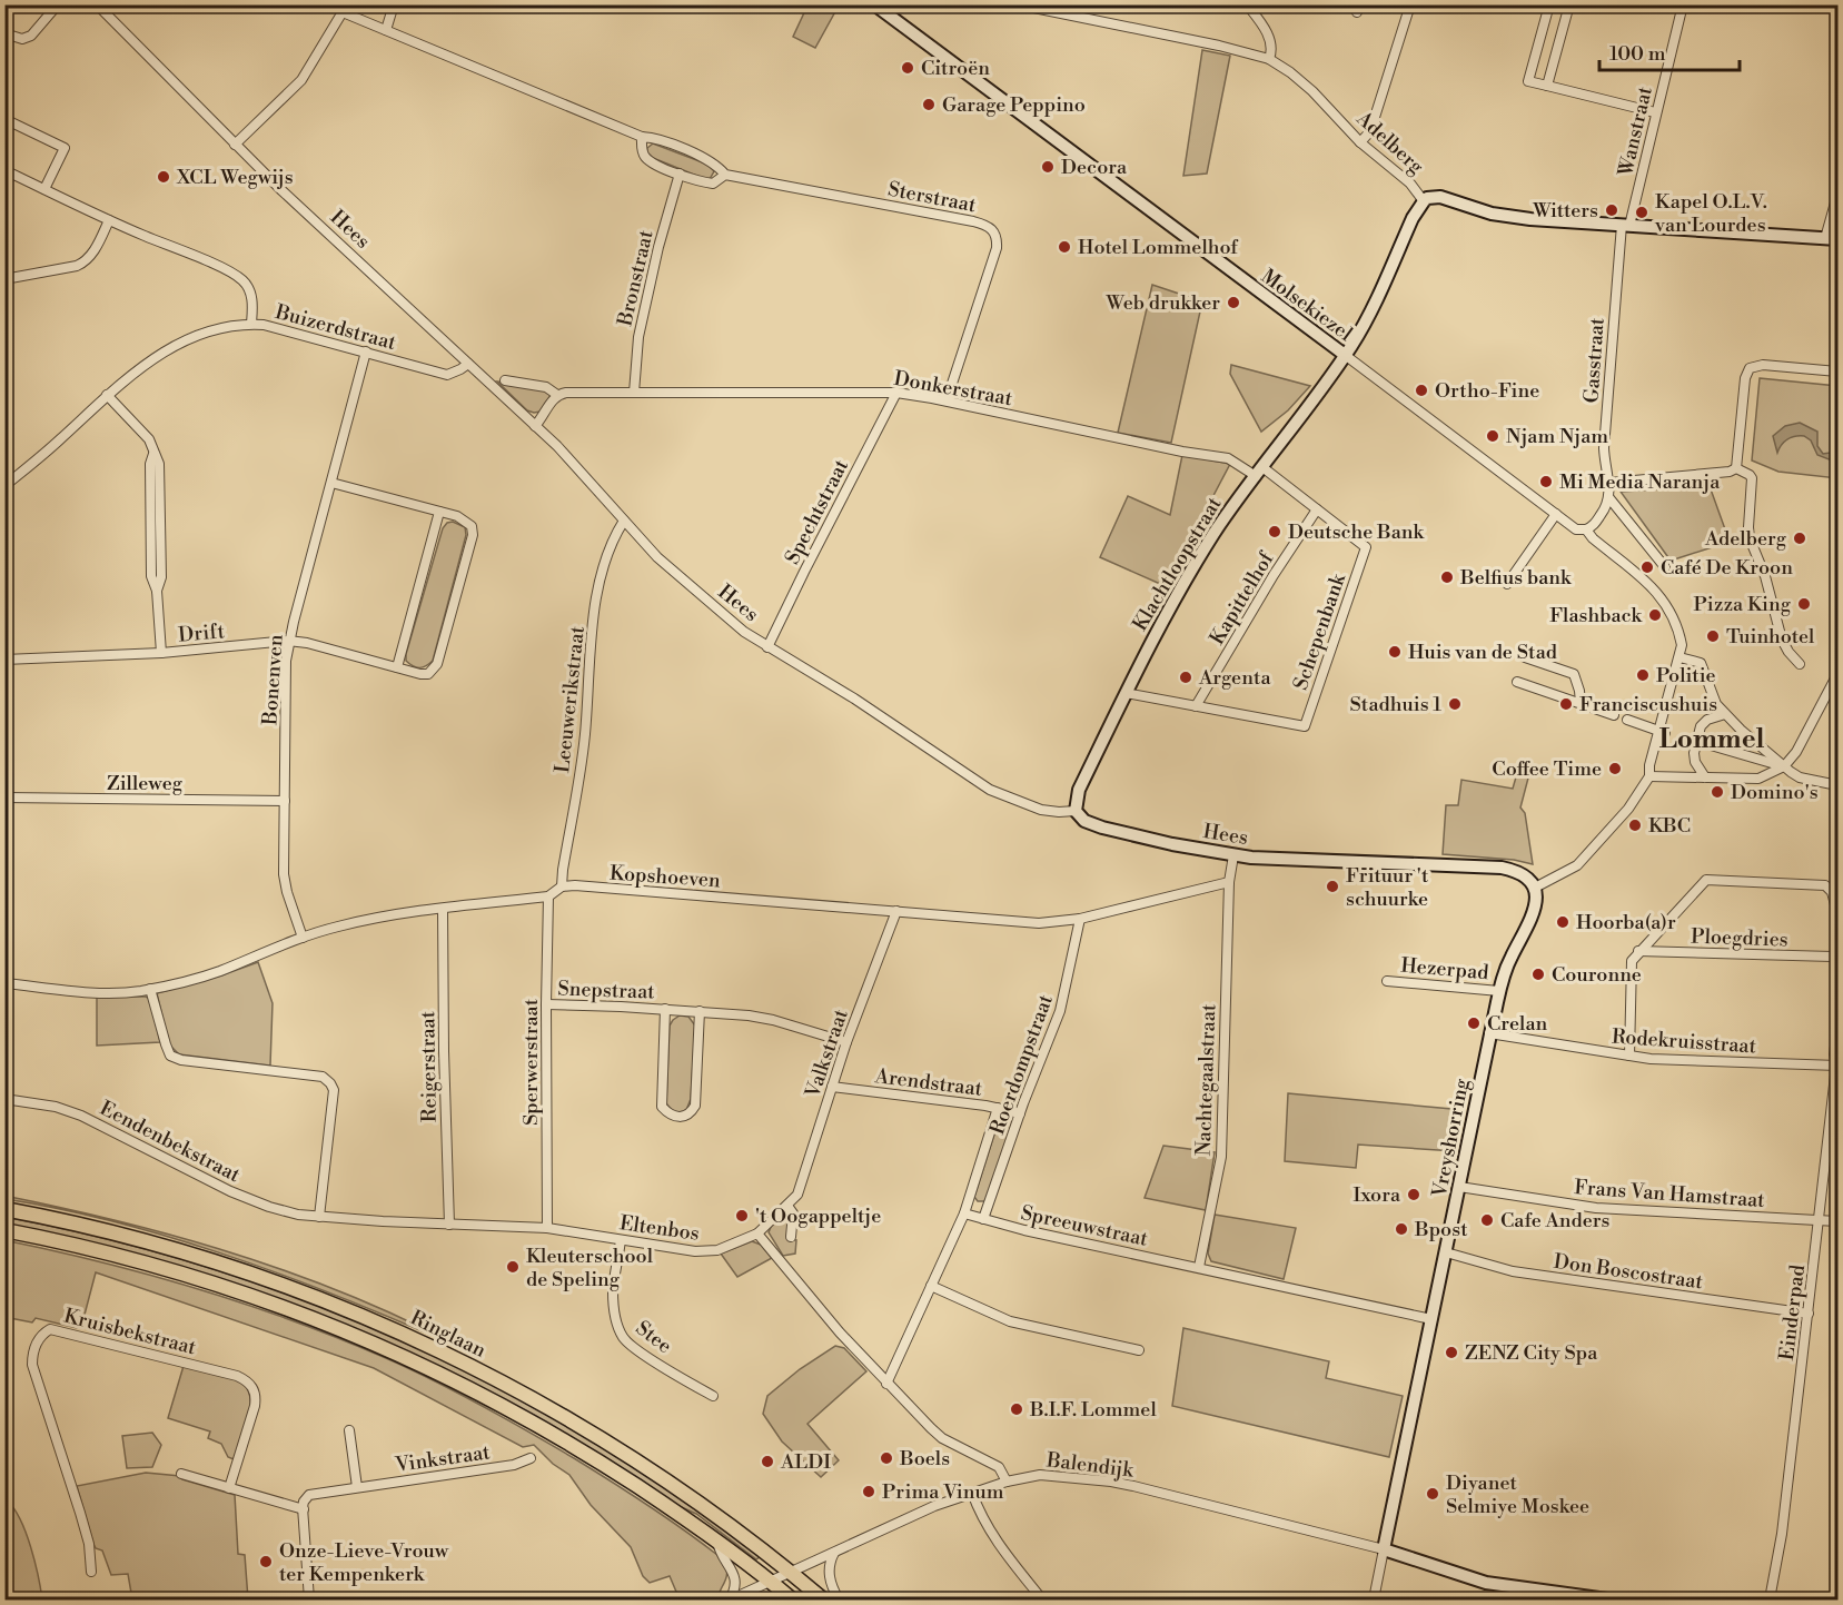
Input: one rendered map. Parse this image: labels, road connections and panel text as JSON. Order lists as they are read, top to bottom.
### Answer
{
  "streets": {
    "highway": ["Ringlaan"],
    "main road": [
      "Adelberg",
      "Hees",
      "Molsekiezel",
      "Klachtloopstraat",
      "Vreyshorring"
    ],
    "street": [
      "Wanstraat",
      "Sterstraat",
      "Bronstraat",
      "Buizerdstraat",
      "Gasstraat",
      "Donkerstraat",
      "Spechtstraat",
      "Kapittelhof",
      "Schepenbank",
      "Drift",
      "Bonenven",
      "Leeuwerikstraat",
      "Zilleweg",
      "Kopshoeven",
      "Ploegdries",
      "Hezerpad",
      "Snepstraat",
      "Rodekruisstraat",
      "Valkstraat",
      "Sperwerstraat",
      "Roerdompstraat",
      "Reigerstraat",
      "Nachtegaalstraat",
      "Arendstraat",
      "Eendenbekstraat",
      "Frans Van Hamstraat",
      "Spreeuwstraat",
      "Eltenbos",
      "Don Boscostraat",
      "Einderpad",
      "Kruisbekstraat",
      "Stee",
      "Vinkstraat",
      "Balendijk"
    ]
  },
  "crossings": [
    ["Wanstraat", "Adelberg"],
    ["Wanstraat", "Gasstraat"],
    ["Adelberg", "Gasstraat"],
    ["Adelberg", "Klachtloopstraat"],
    ["Sterstraat", "Hees"],
    ["Sterstraat", "Bronstraat"],
    ["Sterstraat", "Donkerstraat"],
    ["Hees", "Buizerdstraat"],
    ["Hees", "Spechtstraat"],
    ["Hees", "Klachtloopstraat"],
    ["Hees", "Leeuwerikstraat"],
    ["Hees", "Nachtegaalstraat"],
    ["Hees", "Vreyshorring"],
    ["Bronstraat", "Donkerstraat"],
    ["Molsekiezel", "Klachtloopstraat"],
    ["Buizerdstraat", "Bonenven"],
    ["Donkerstraat", "Spechtstraat"],
    ["Donkerstraat", "Klachtloopstraat"],
    ["Donkerstraat", "Kapittelhof"],
    ["Donkerstraat", "Schepenbank"],
    ["Kapittelhof", "Schepenbank"],
    ["Drift", "Bonenven"],
    ["Bonenven", "Zilleweg"],
    ["Leeuwerikstraat", "Kopshoeven"],
    ["Kopshoeven", "Valkstraat"],
    ["Kopshoeven", "Roerdompstraat"],
    ["Kopshoeven", "Nachtegaalstraat"],
    ["Hezerpad", "Vreyshorring"],
    ["Snepstraat", "Valkstraat"],
    ["Snepstraat", "Sperwerstraat"],
    ["Rodekruisstraat", "Vreyshorring"],
    ["Rodekruisstraat", "Einderpad"],
    ["Valkstraat", "Arendstraat"],
    ["Valkstraat", "Eltenbos"],
    ["Sperwerstraat", "Eltenbos"],
    ["Roerdompstraat", "Arendstraat"],
    ["Roerdompstraat", "Spreeuwstraat"],
    ["Reigerstraat", "Eltenbos"],
    ["Nachtegaalstraat", "Spreeuwstraat"],
    ["Vreyshorring", "Frans Van Hamstraat"],
    ["Vreyshorring", "Don Boscostraat"],
    ["Vreyshorring", "Balendijk"],
    ["Eendenbekstraat", "Eltenbos"],
    ["Frans Van Hamstraat", "Einderpad"],
    ["Eltenbos", "Stee"],
    ["Don Boscostraat", "Einderpad"],
    ["Ringlaan", "Balendijk"]
  ],
  "districts": ["Lommel"],
  "places": [
    "Citroën",
    "Garage Peppino",
    "Decora",
    "XCL Wegwijs",
    "Witters",
    "Kapel O.L.V. van Lourdes",
    "Hotel Lommelhof",
    "Web drukker",
    "Ortho-Fine",
    "Njam Njam",
    "Mi Media Naranja",
    "Deutsche Bank",
    "Adelberg",
    "Café De Kroon",
    "Belfius bank",
    "Pizza King",
    "Flashback",
    "Tuinhotel",
    "Huis van de Stad",
    "Politie",
    "Argenta",
    "Stadhuis 1",
    "Franciscushuis",
    "Coffee Time",
    "Domino's",
    "KBC",
    "Frituur 't schuurke",
    "Hoorba(a)r",
    "Couronne",
    "Crelan",
    "Ixora",
    "'t Oogappeltje",
    "Cafe Anders",
    "Bpost",
    "Kleuterschool de Speling",
    "ZENZ City Spa",
    "B.I.F. Lommel",
    "Boels",
    "ALDI",
    "Prima Vinum",
    "Diyanet Selmiye Moskee",
    "Onze-Lieve-Vrouw ter Kempenkerk"
  ],
  "scale_bar": "100 m"
}
